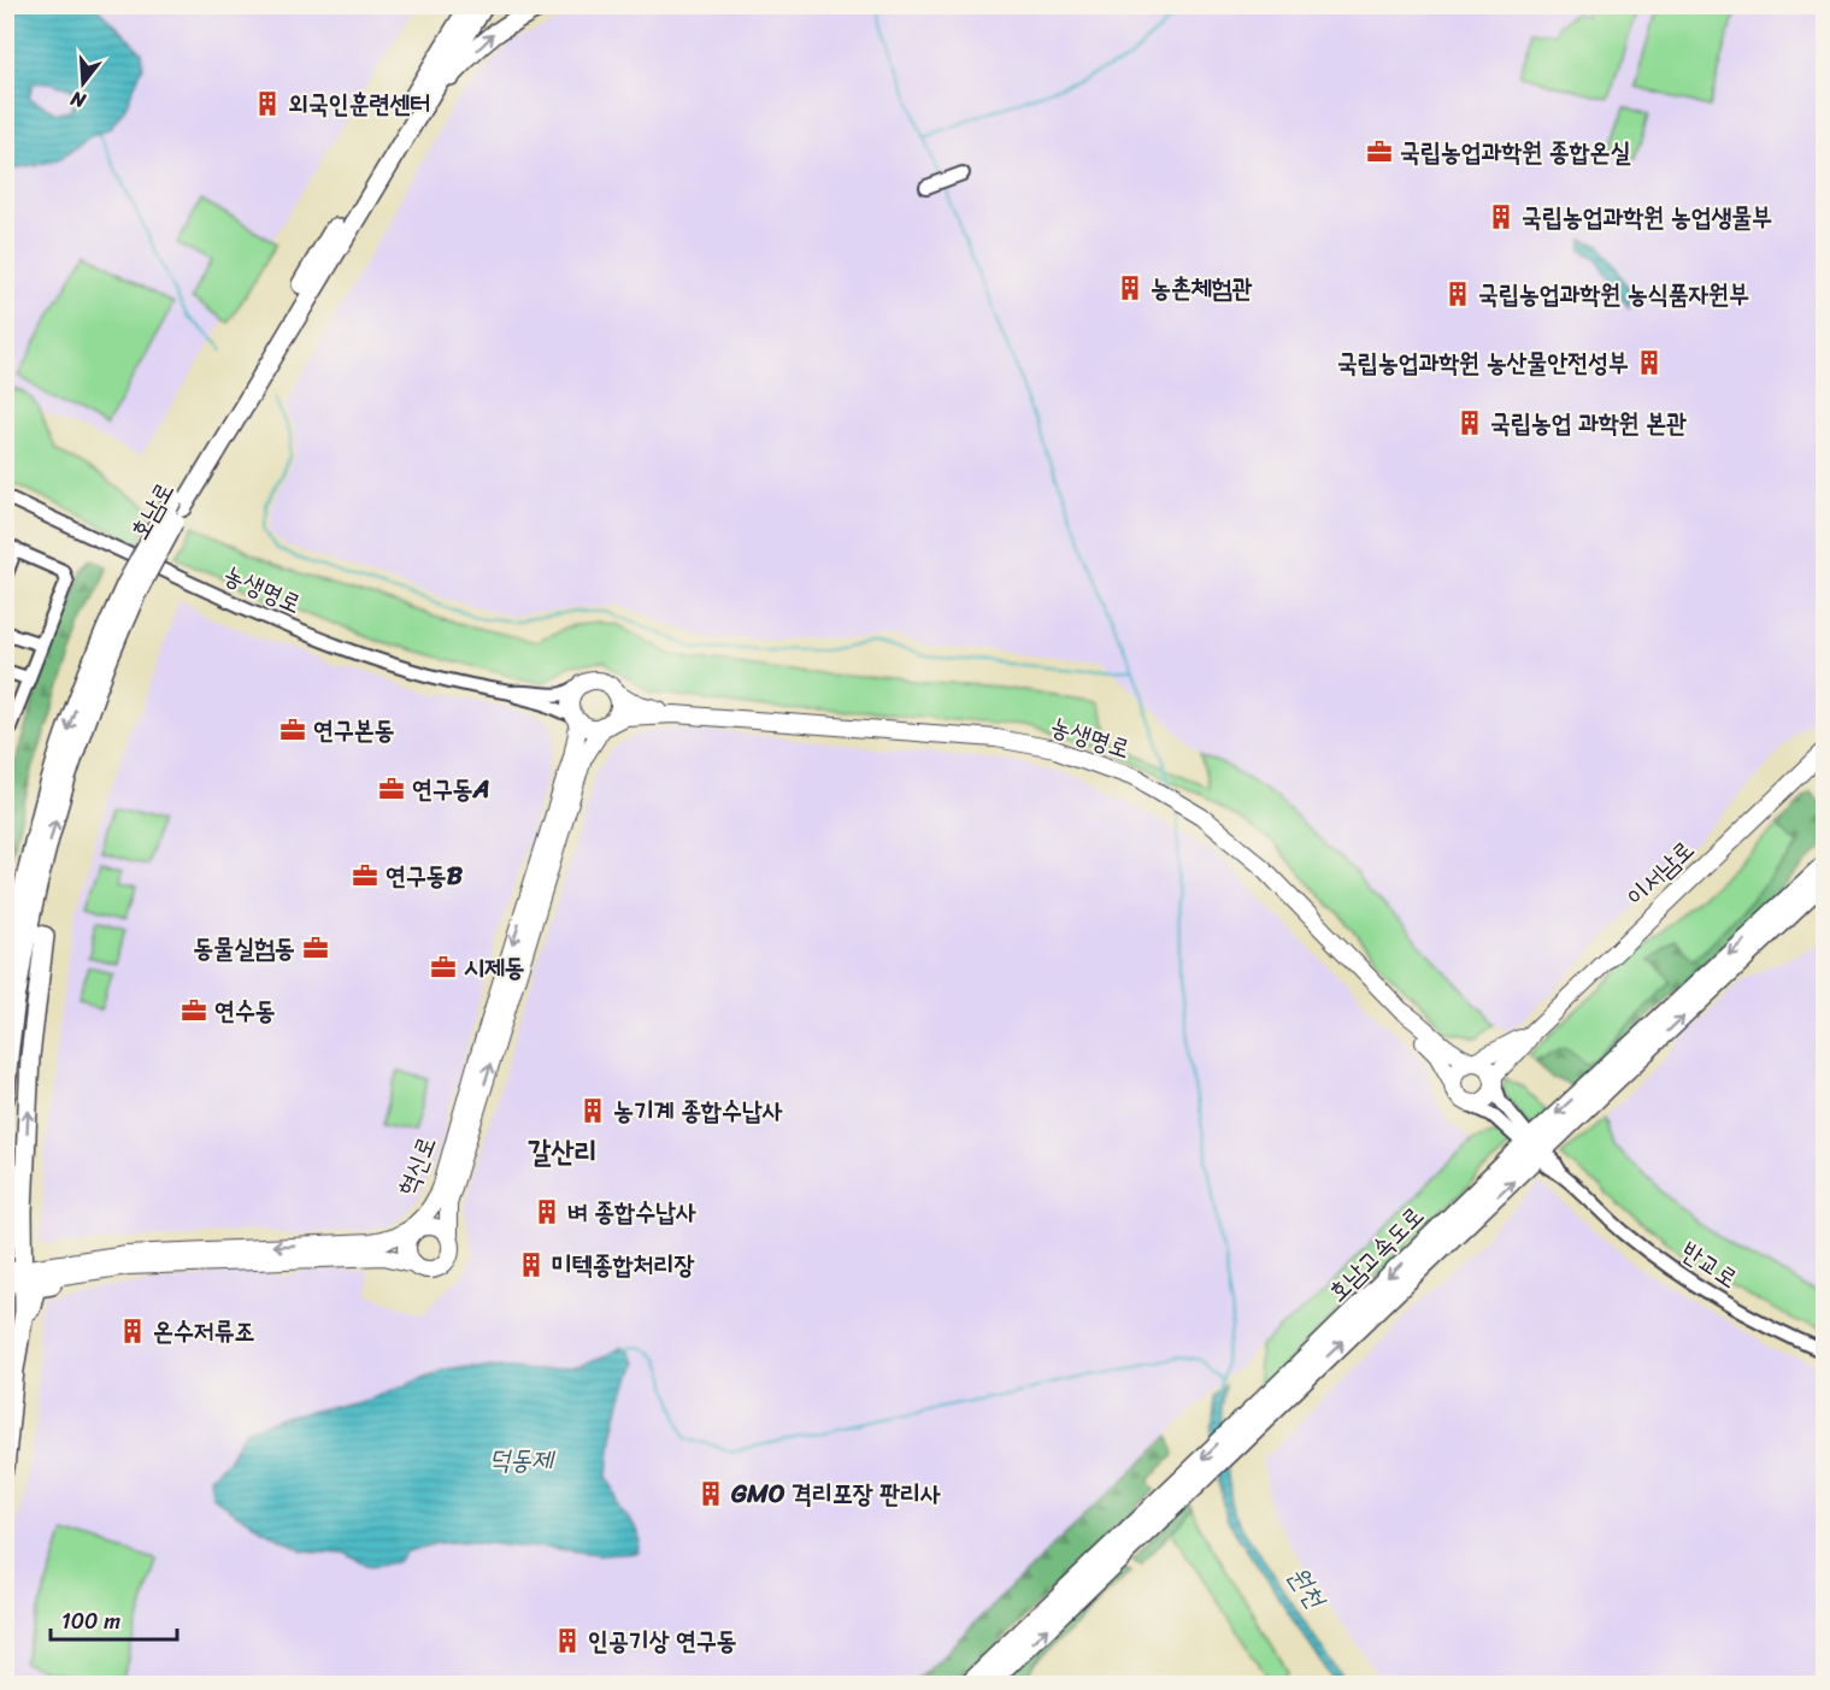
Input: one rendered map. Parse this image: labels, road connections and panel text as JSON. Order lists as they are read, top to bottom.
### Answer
{
  "streets": {
    "highway": ["호남로", "호남고속도로"],
    "main road": ["농생명로", "이서남로", "혁신로"],
    "street": ["반교로"]
  },
  "crossings": [
    ["농생명로", "이서남로"],
    ["농생명로", "혁신로"]
  ],
  "districts": ["갈산리"],
  "water": ["덕동제", "원천"],
  "places": {
    "building": [
      "외국인훈련센터",
      "국립농업과학원 농업생물부",
      "농촌체험관",
      "국립농업과학원 농식품자원부",
      "국립농업과학원 농산물안전성부",
      "국립농업 과학원 본관",
      "농기계 종합수납사",
      "벼 종합수납사",
      "미텍종합처리장",
      "온수저류조",
      "GMO 격리포장 판리사",
      "인공기상 연구동"
    ],
    "office": [
      "국립농업과학원 종합온실",
      "연구본동",
      "연구동A",
      "연구동B",
      "동물실험동",
      "시제동",
      "연수동"
    ]
  },
  "scale_bar": "100 m",
  "north": "bottom"
}
